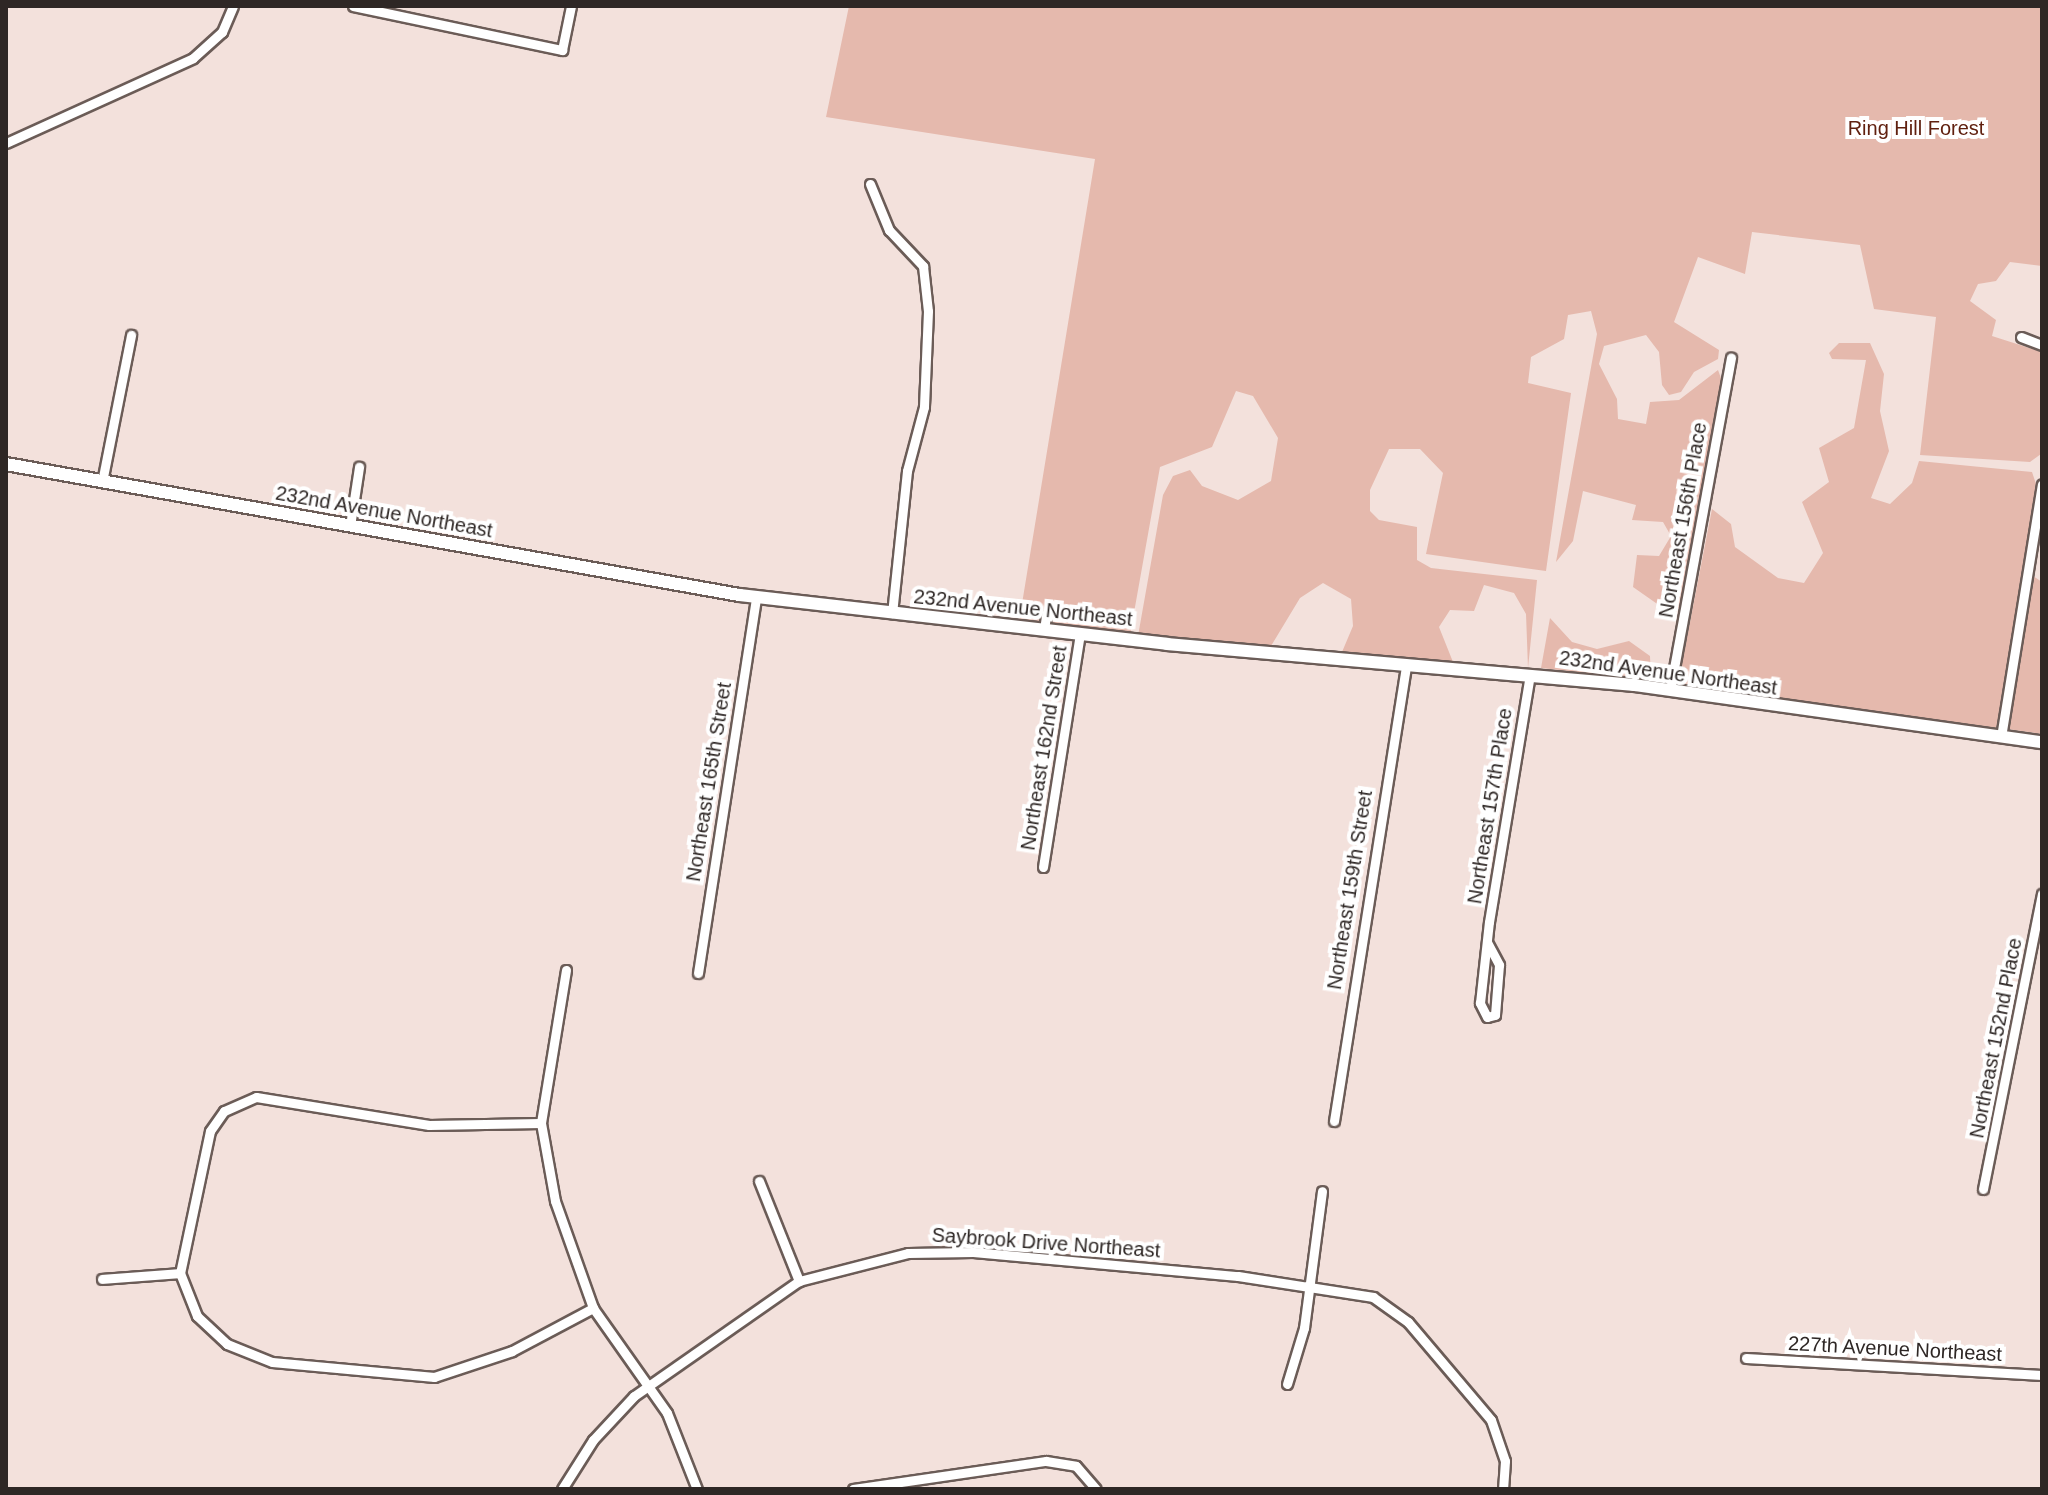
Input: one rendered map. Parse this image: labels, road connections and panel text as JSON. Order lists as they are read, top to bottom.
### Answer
{
  "streets": {
    "street": [
      "232nd Avenue Northeast",
      "Northeast 156th Place",
      "Northeast 162nd Street",
      "Northeast 165th Street",
      "Northeast 157th Place",
      "Northeast 159th Street",
      "Northeast 152nd Place",
      "Saybrook Drive Northeast",
      "227th Avenue Northeast"
    ]
  },
  "crossings": [
    ["232nd Avenue Northeast", "Northeast 156th Place"],
    ["232nd Avenue Northeast", "Northeast 162nd Street"],
    ["232nd Avenue Northeast", "Northeast 165th Street"],
    ["232nd Avenue Northeast", "Northeast 157th Place"],
    ["232nd Avenue Northeast", "Northeast 159th Street"]
  ],
  "parks": ["Ring Hill Forest"]
}
